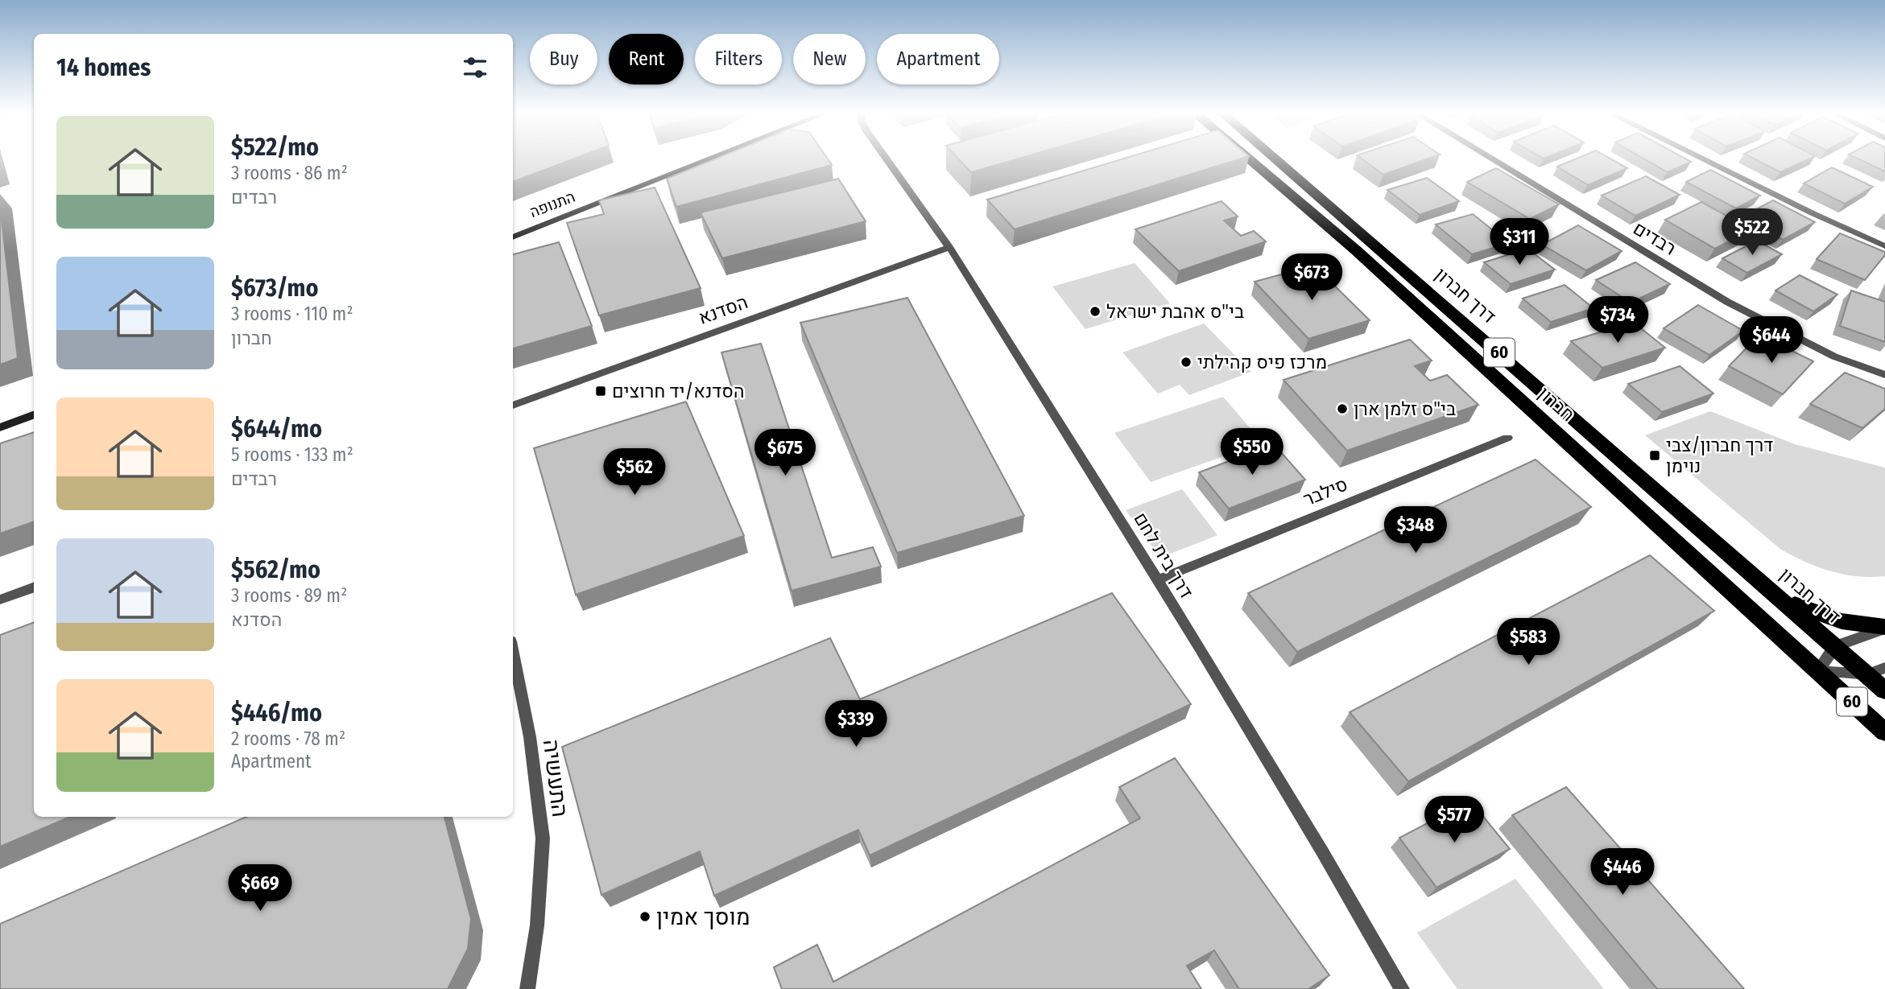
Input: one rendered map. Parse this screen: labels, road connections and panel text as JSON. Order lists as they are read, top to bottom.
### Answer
{
  "streets": {
    "highway": ["דרך חברון", "60", "חברון"],
    "street": [
      "התנופה",
      "רבדים",
      "הסדנא",
      "סילבר",
      "דרך בית לחם",
      "התעשיה"
    ]
  },
  "crossings": [
    ["הסדנא", "דרך בית לחם"],
    ["סילבר", "דרך בית לחם"]
  ],
  "places": {
    "other": [
      "בי\"ס אהבת ישראל",
      "מרכז פיס קהילתי",
      "בי\"ס זלמן ארן",
      "מוסך אמין"
    ],
    "transit": ["הסדנא/יד חרוצים", "דרך חברון/צבי נוימן"]
  },
  "page": {
    "chip": [
      "Buy",
      "Rent",
      "Filters",
      "New",
      "Apartment"
    ],
    "heading": "14 homes",
    "list": [
      {
        "name": "$522/mo",
        "note": "3 rooms · 86 m² · רבדים"
      },
      {
        "name": "$673/mo",
        "note": "3 rooms · 110 m² · חברון"
      },
      {
        "name": "$644/mo",
        "note": "5 rooms · 133 m² · רבדים"
      },
      {
        "name": "$562/mo",
        "note": "3 rooms · 89 m² · הסדנא"
      },
      {
        "name": "$446/mo",
        "note": "2 rooms · 78 m² · Apartment"
      }
    ],
    "price": [
      "$522",
      "$311",
      "$673",
      "$734",
      "$644",
      "$550",
      "$675",
      "$562",
      "$348",
      "$583",
      "$339",
      "$577",
      "$446",
      "$669"
    ]
  }
}
